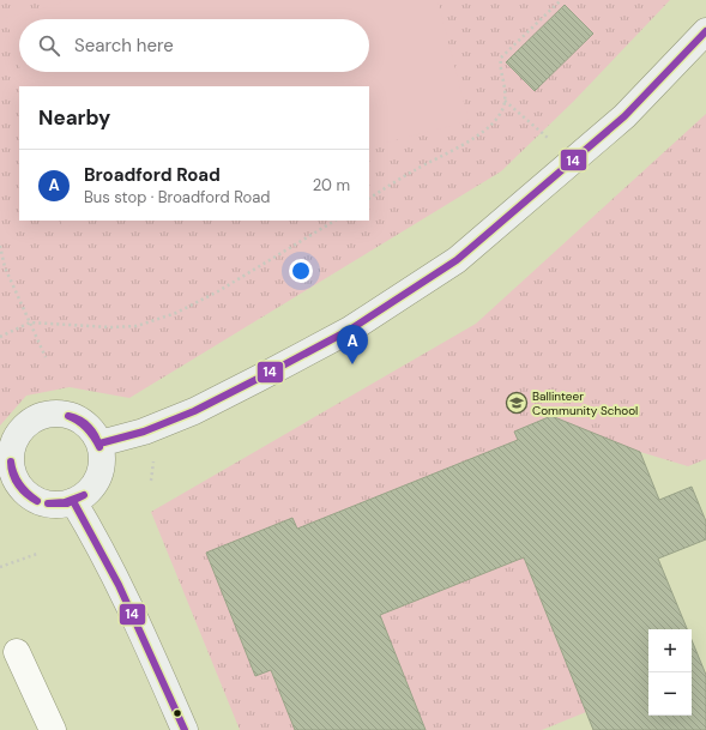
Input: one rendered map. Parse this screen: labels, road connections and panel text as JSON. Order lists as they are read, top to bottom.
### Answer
{
  "places": {
    "school or university": ["Ballinteer Community School"]
  },
  "lines": ["transit line 14"],
  "page": {
    "search": "Search here",
    "heading": "Nearby",
    "list": [
      {
        "mark": "A",
        "name": "Broadford Road",
        "note": "Bus stop · Broadford Road",
        "value": "20 m"
      }
    ],
    "pins": "A",
    "map_buttons": ["+", "−"]
  }
}
